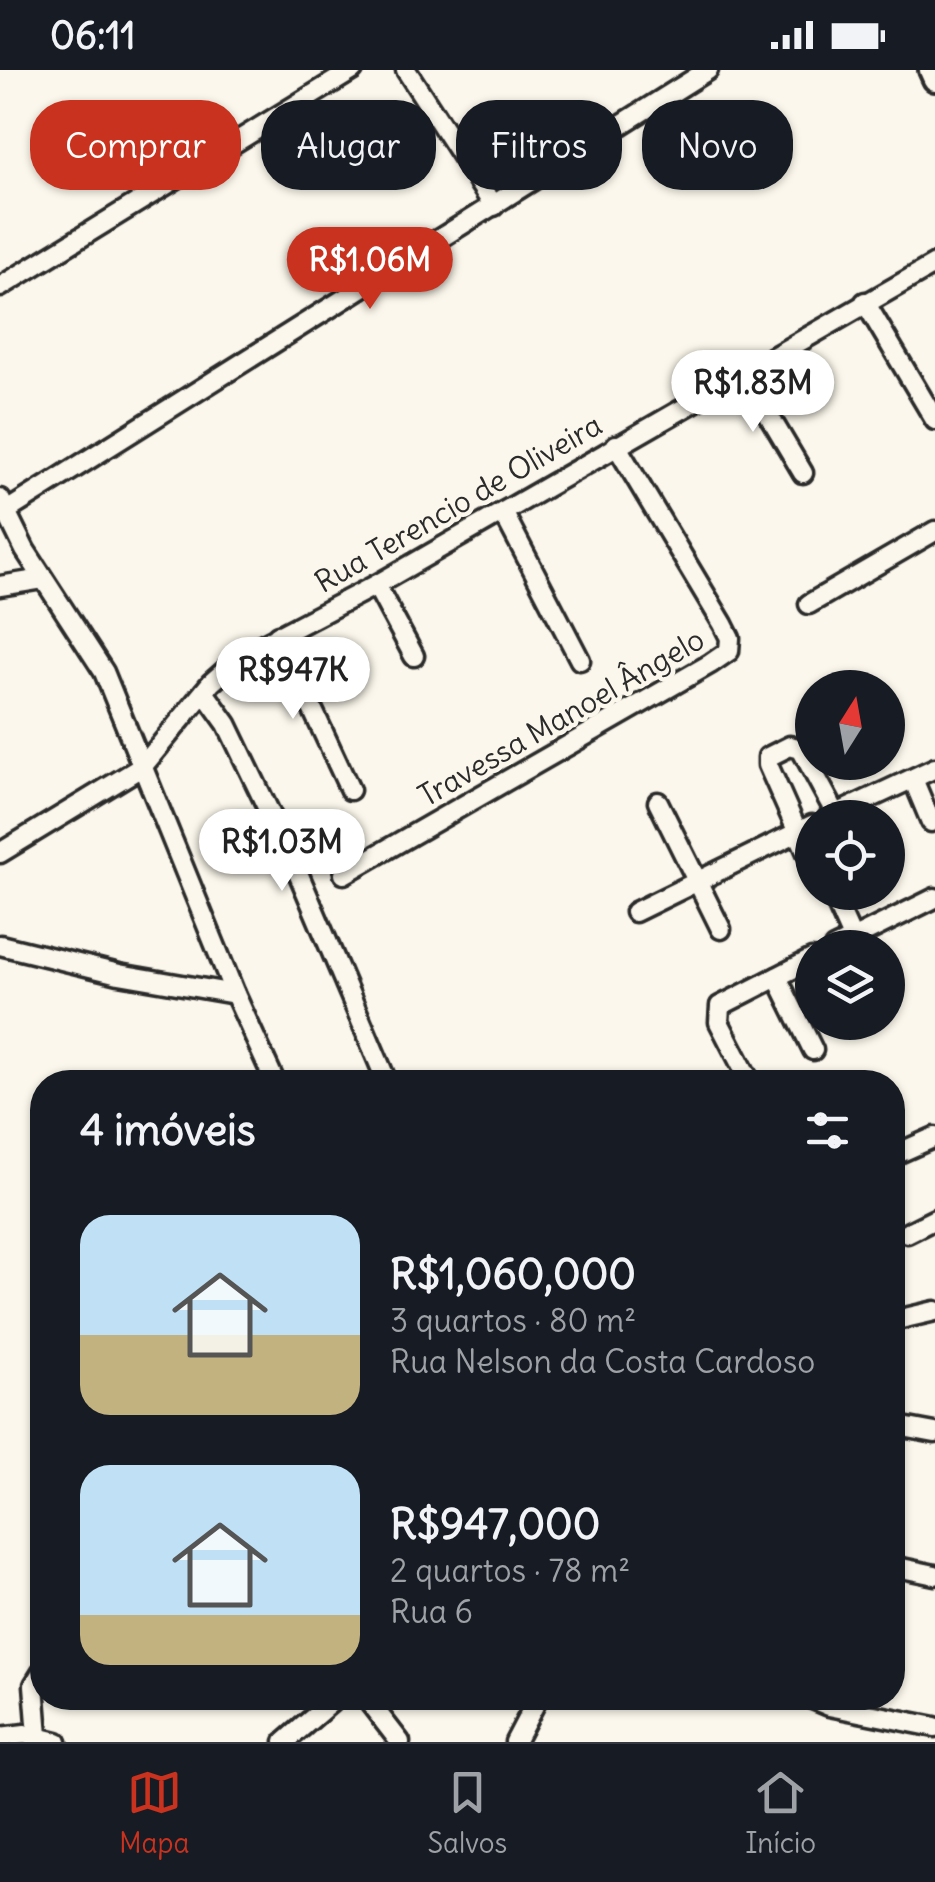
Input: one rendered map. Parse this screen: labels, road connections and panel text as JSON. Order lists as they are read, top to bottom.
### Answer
{
  "streets": {
    "street": ["Rua Terencio de Oliveira", "Travessa Manoel Ângelo"]
  },
  "crossings": [
    ["Rua Terencio de Oliveira", "Travessa Manoel Ângelo"]
  ],
  "north": "top",
  "page": {
    "status": "06:11",
    "chip": [
      "Comprar",
      "Alugar",
      "Filtros",
      "Novo"
    ],
    "price": [
      "R$1.06M",
      "R$1.83M",
      "R$947K",
      "R$1.03M"
    ],
    "heading": "4 imóveis",
    "list": [
      {
        "name": "R$1,060,000",
        "note": "3 quartos · 80 m² · Rua Nelson da Costa Cardoso"
      },
      {
        "name": "R$947,000",
        "note": "2 quartos · 78 m² · Rua 6"
      }
    ],
    "tabs": ["Mapa", "Salvos", "Início"]
  }
}
